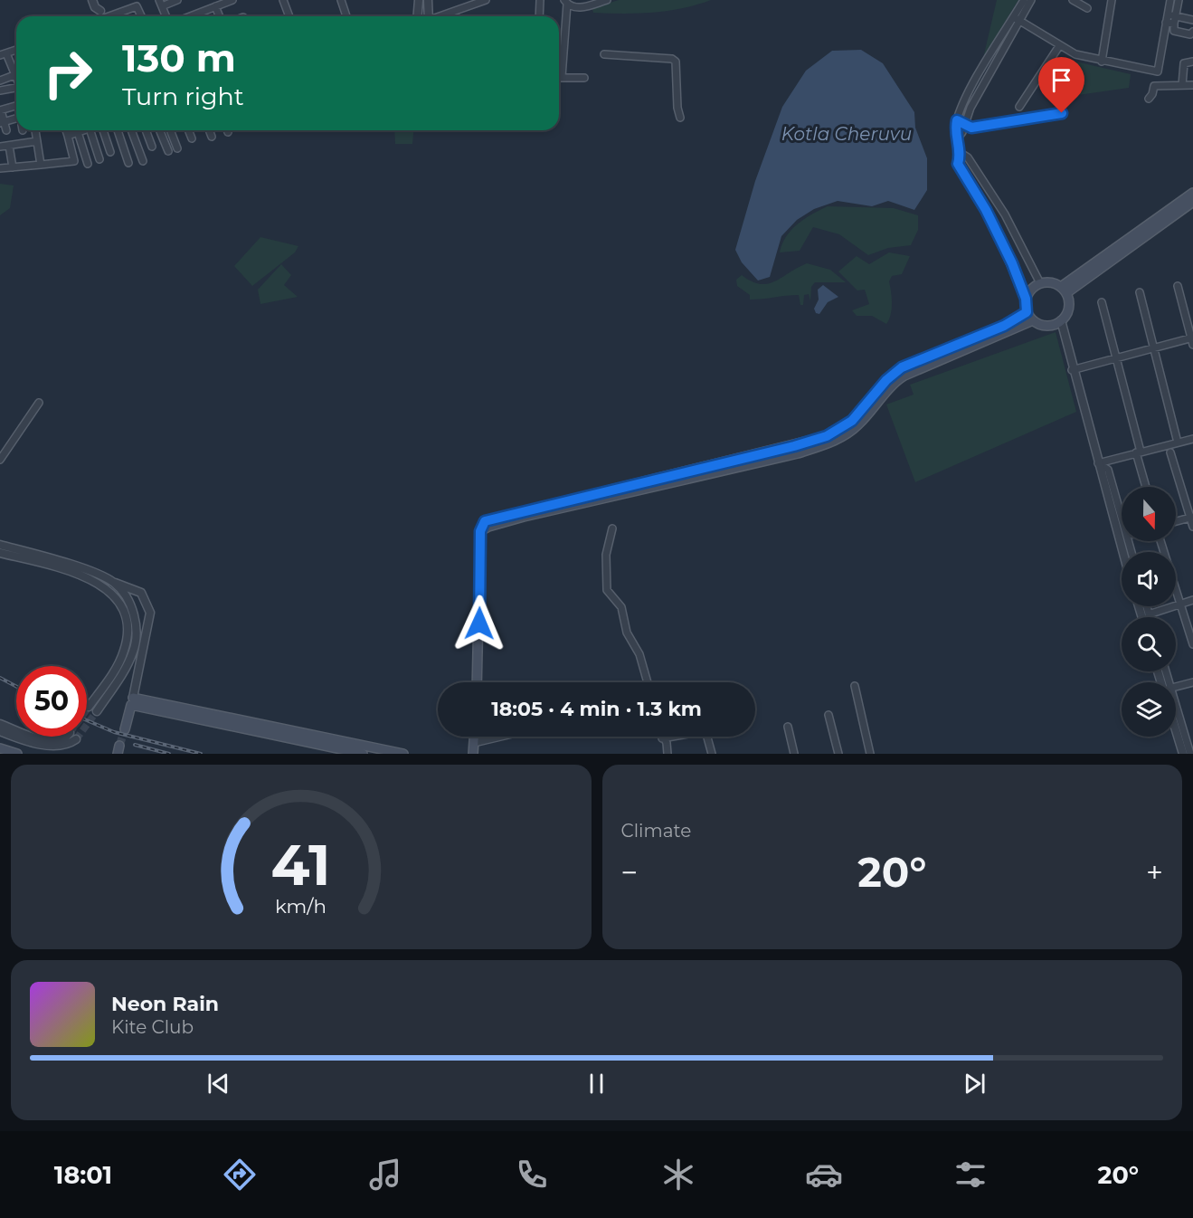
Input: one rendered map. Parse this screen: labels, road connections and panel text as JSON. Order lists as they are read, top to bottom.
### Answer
{
  "water": ["Kotla Cheruvu"],
  "north": "bottom",
  "page": {
    "turn": ["130 m", "Turn right"],
    "limit": "50",
    "trip": "18:05 · 4 min · 1.3 km",
    "tile": "Climate",
    "heat": ["−", "20°", "+"],
    "song": ["Neon Rain", "Kite Club"],
    "tabs": ["18:01", "20°"],
    "gauge": ["41", "km/h"]
  }
}
